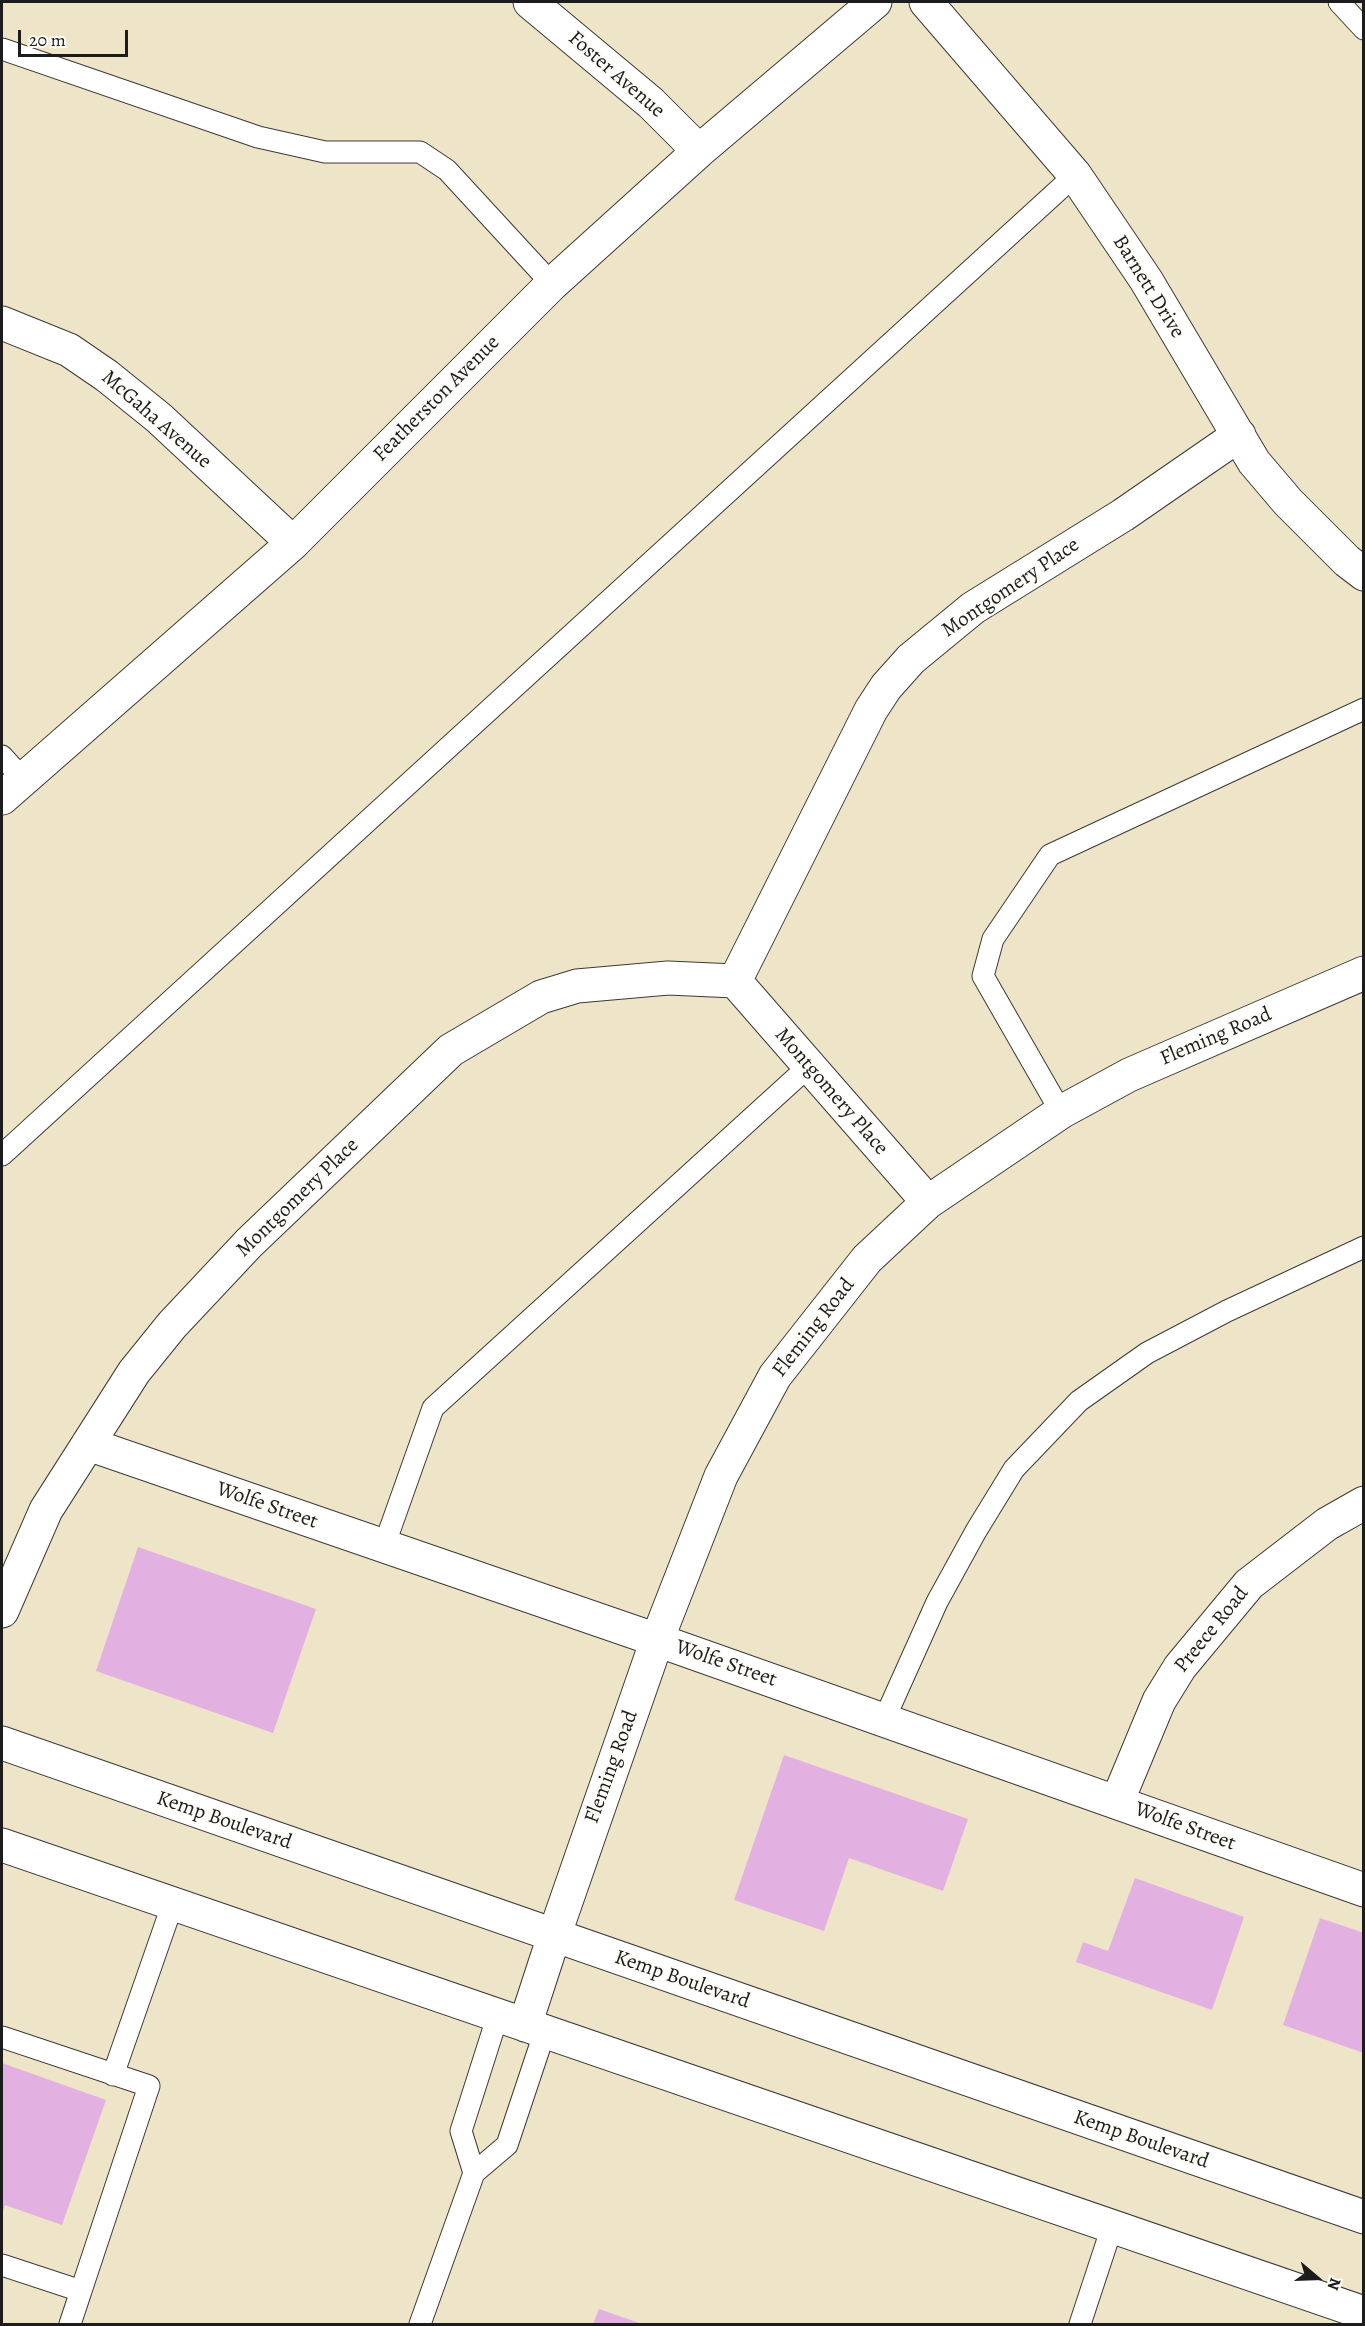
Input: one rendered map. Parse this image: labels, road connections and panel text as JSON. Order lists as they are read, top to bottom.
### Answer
{
  "streets": {
    "street": [
      "Foster Avenue",
      "Barnett Drive",
      "Featherston Avenue",
      "McGaha Avenue",
      "Montgomery Place",
      "Fleming Road",
      "Wolfe Street",
      "Preece Road",
      "Kemp Boulevard"
    ]
  },
  "crossings": [
    ["Foster Avenue", "Featherston Avenue"],
    ["Barnett Drive", "Montgomery Place"],
    ["Featherston Avenue", "McGaha Avenue"],
    ["Montgomery Place", "Fleming Road"],
    ["Montgomery Place", "Wolfe Street"],
    ["Fleming Road", "Wolfe Street"],
    ["Fleming Road", "Kemp Boulevard"],
    ["Wolfe Street", "Preece Road"]
  ],
  "scale_bar": "20 m",
  "north": "right"
}
